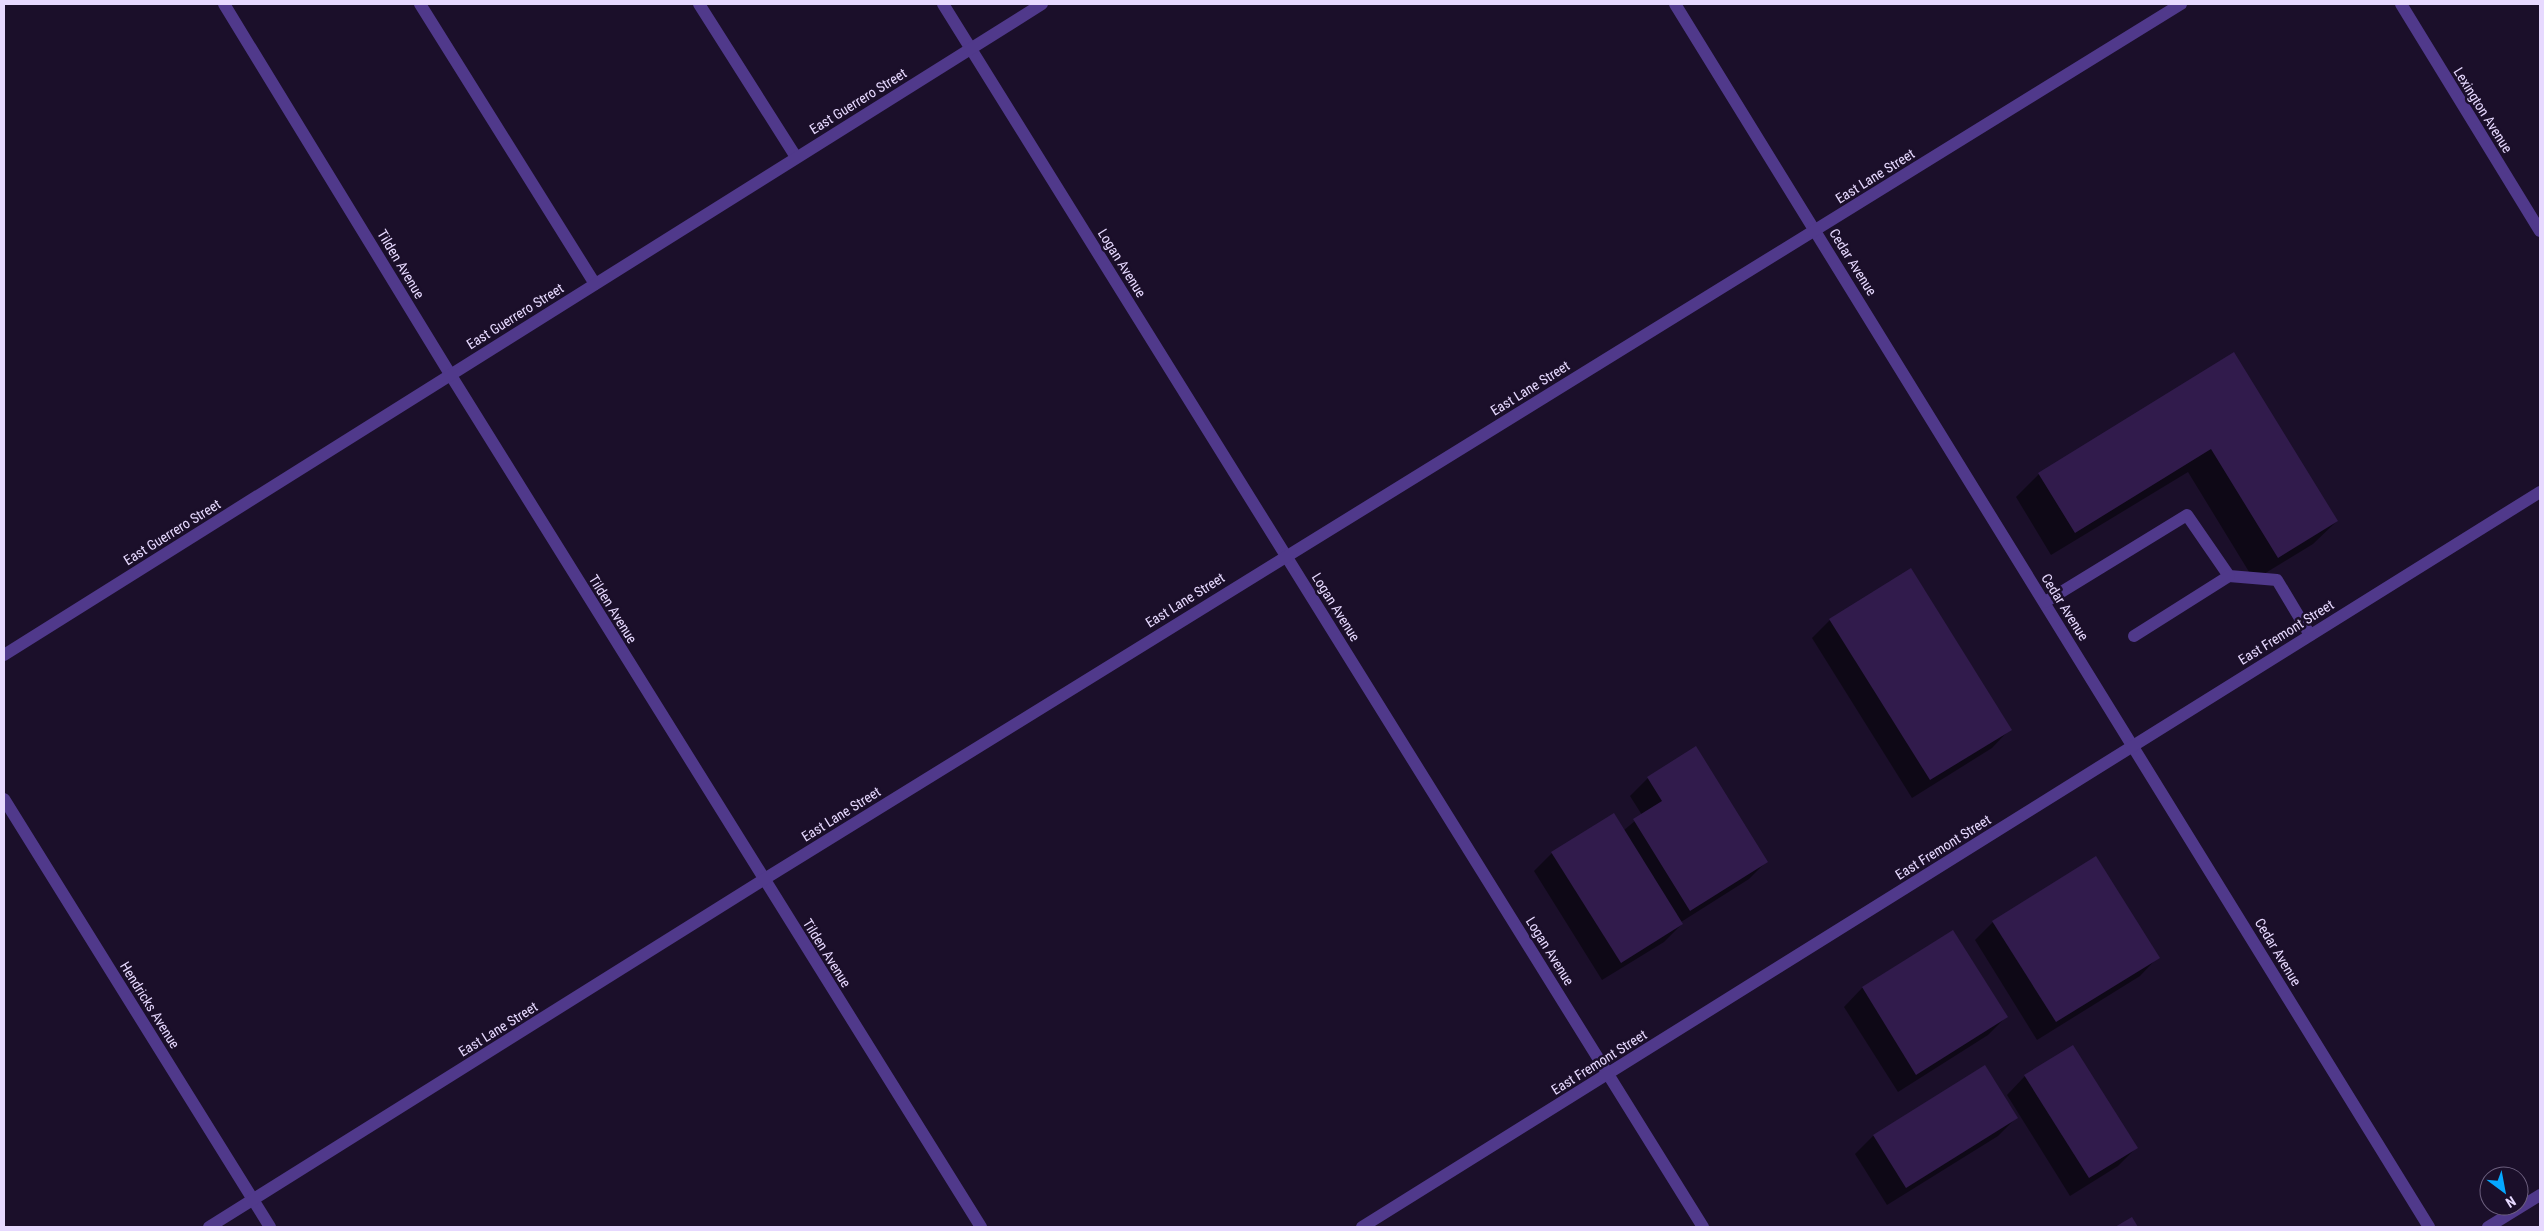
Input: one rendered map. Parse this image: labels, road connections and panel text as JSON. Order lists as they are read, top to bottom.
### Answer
{
  "streets": {
    "street": [
      "East Guerrero Street",
      "Lexington Avenue",
      "East Lane Street",
      "Cedar Avenue",
      "Logan Avenue",
      "Tilden Avenue",
      "East Fremont Street",
      "Hendricks Avenue"
    ]
  },
  "crossings": [
    ["East Guerrero Street", "Logan Avenue"],
    ["East Guerrero Street", "Tilden Avenue"],
    ["East Lane Street", "Cedar Avenue"],
    ["East Lane Street", "Logan Avenue"],
    ["East Lane Street", "Tilden Avenue"],
    ["East Lane Street", "Hendricks Avenue"],
    ["Cedar Avenue", "East Fremont Street"],
    ["Logan Avenue", "East Fremont Street"]
  ],
  "north": "bottom right"
}
